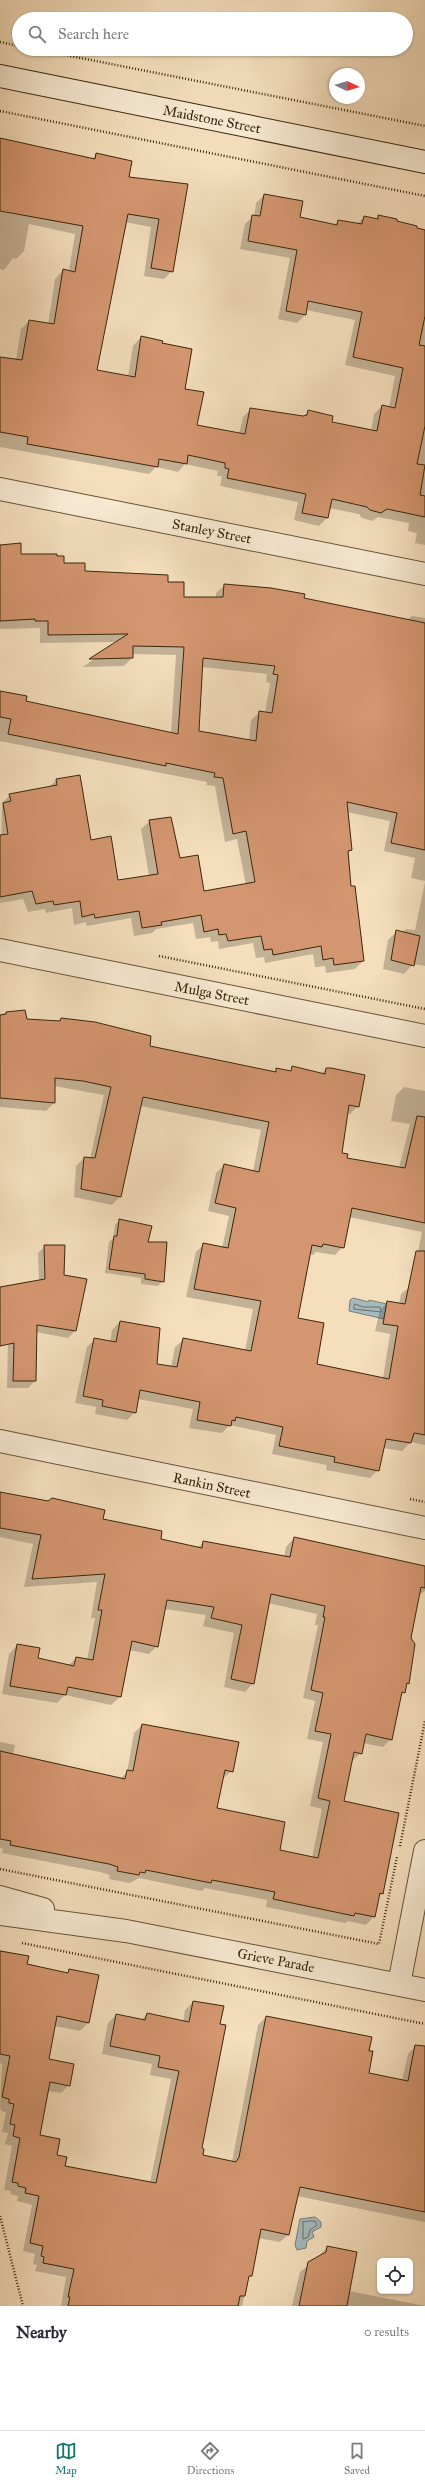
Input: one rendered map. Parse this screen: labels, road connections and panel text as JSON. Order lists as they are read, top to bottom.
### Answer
{
  "streets": {
    "street": [
      "Maidstone Street",
      "Stanley Street",
      "Mulga Street",
      "Rankin Street",
      "Grieve Parade"
    ]
  },
  "north": "right",
  "page": {
    "search": "Search here",
    "heading": ["Nearby", "0 results"],
    "nav": ["Map", "Directions", "Saved"]
  }
}
